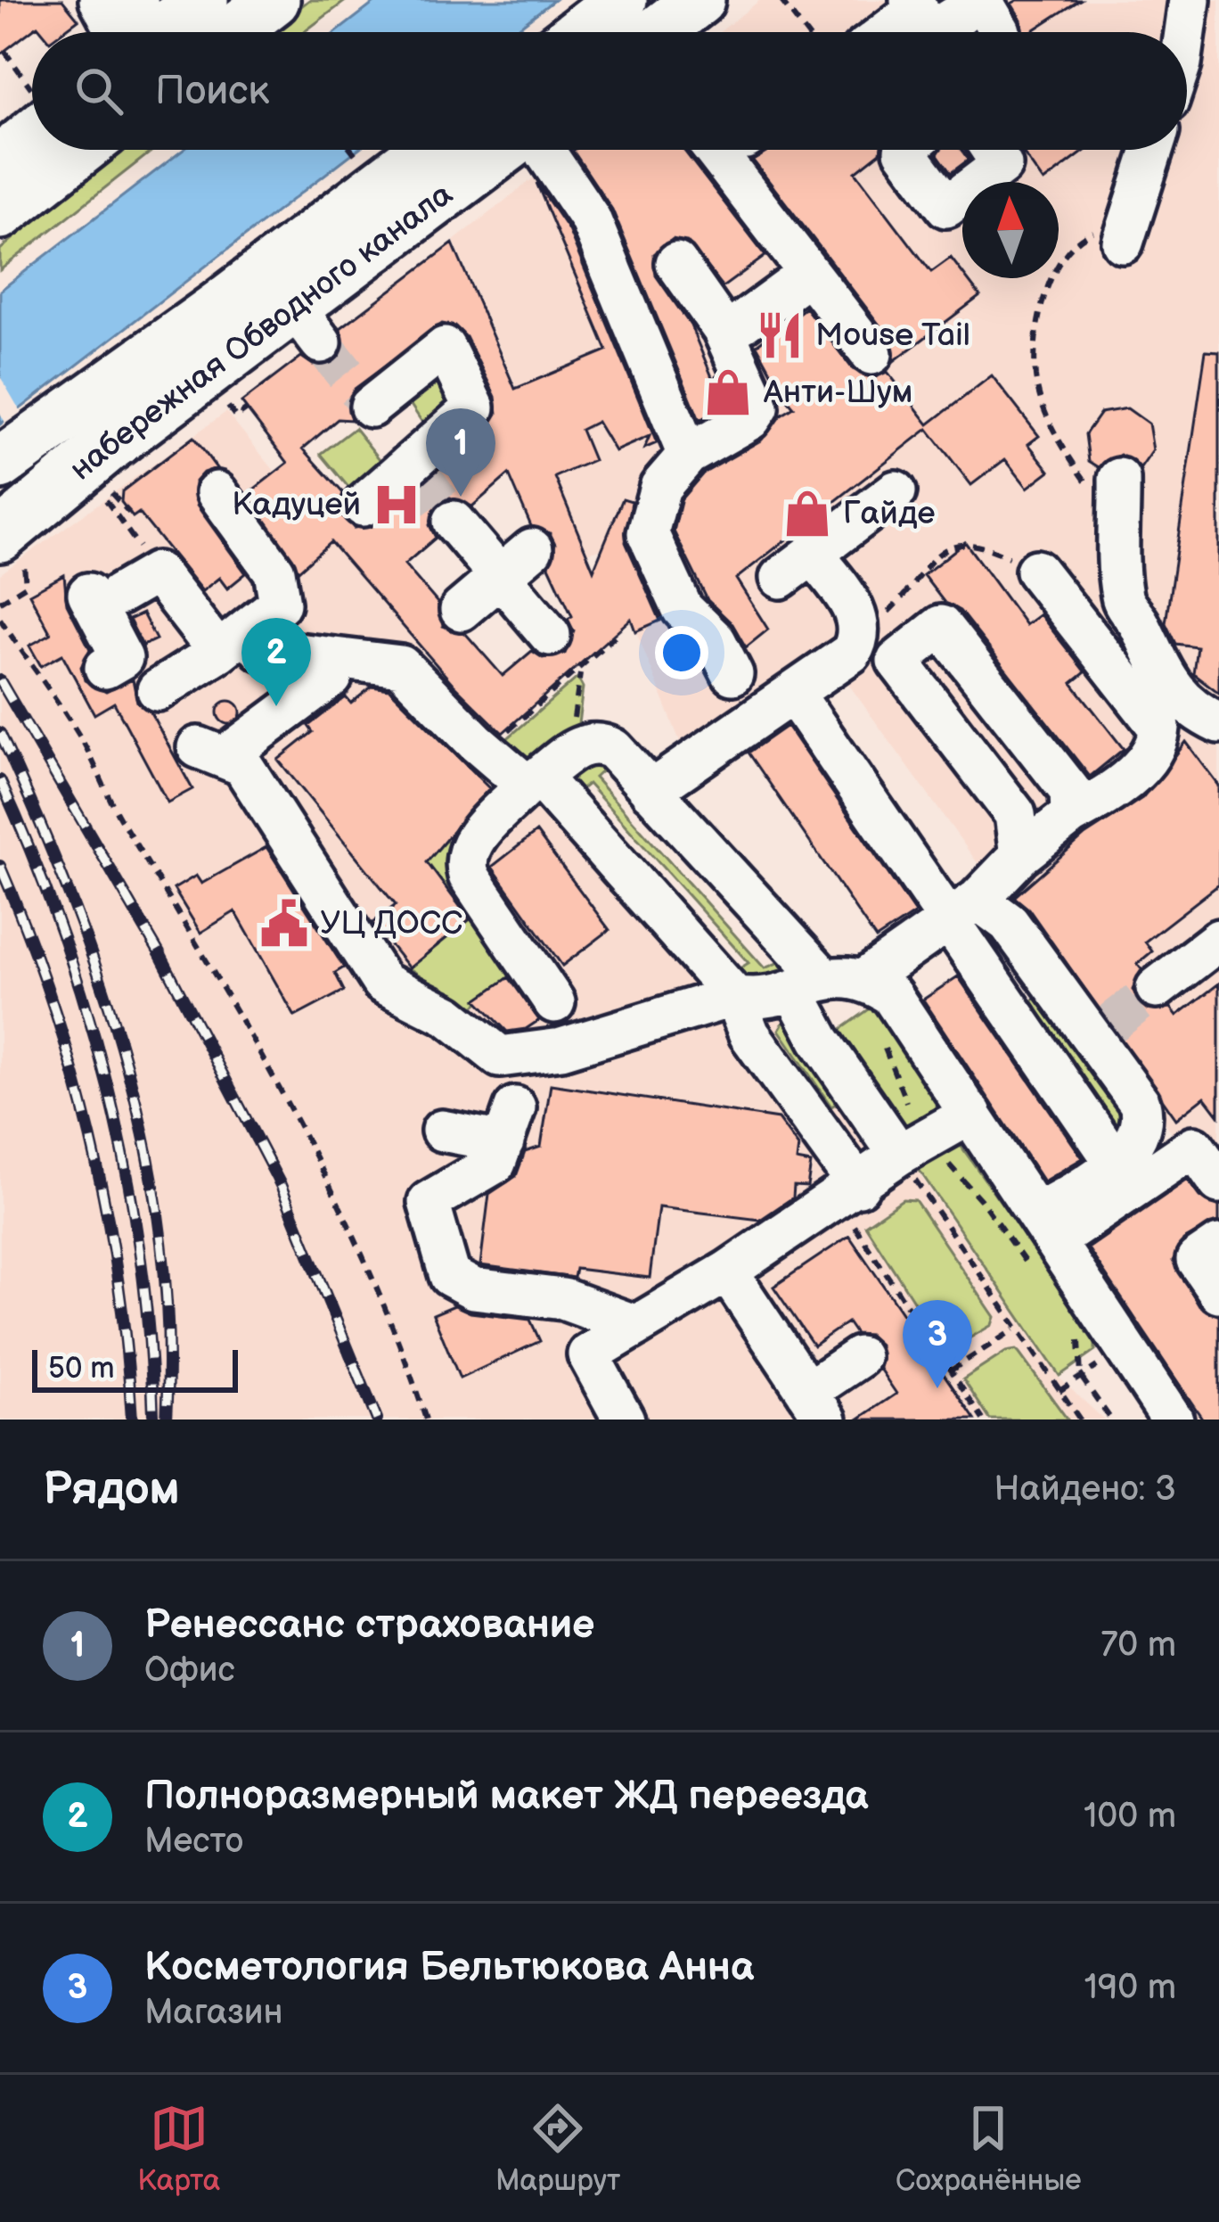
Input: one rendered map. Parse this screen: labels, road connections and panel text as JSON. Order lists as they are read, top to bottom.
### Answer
{
  "streets": {
    "main road": ["набережная Обводного канала"]
  },
  "places": {
    "restaurant": ["Mouse Tail"],
    "shop": ["Анти-Шум", "Гайде"],
    "hospital": ["Кадуцей"],
    "public building": ["УЦ ДОСС"]
  },
  "scale_bar": "50 m",
  "north": "top",
  "page": {
    "search": "Поиск",
    "pins": ["1", "2", "3"],
    "scale": "50 m",
    "heading": ["Рядом", "Найдено: 3"],
    "list": [
      {
        "mark": "1",
        "name": "Ренессанс страхование",
        "note": "Офис",
        "value": "70 m"
      },
      {
        "mark": "2",
        "name": "Полноразмерный макет ЖД переезда",
        "note": "Место",
        "value": "100 m"
      },
      {
        "mark": "3",
        "name": "Косметология Бельтюкова Анна",
        "note": "Магазин",
        "value": "190 m"
      }
    ],
    "nav": ["Карта", "Маршрут", "Сохранённые"]
  }
}
